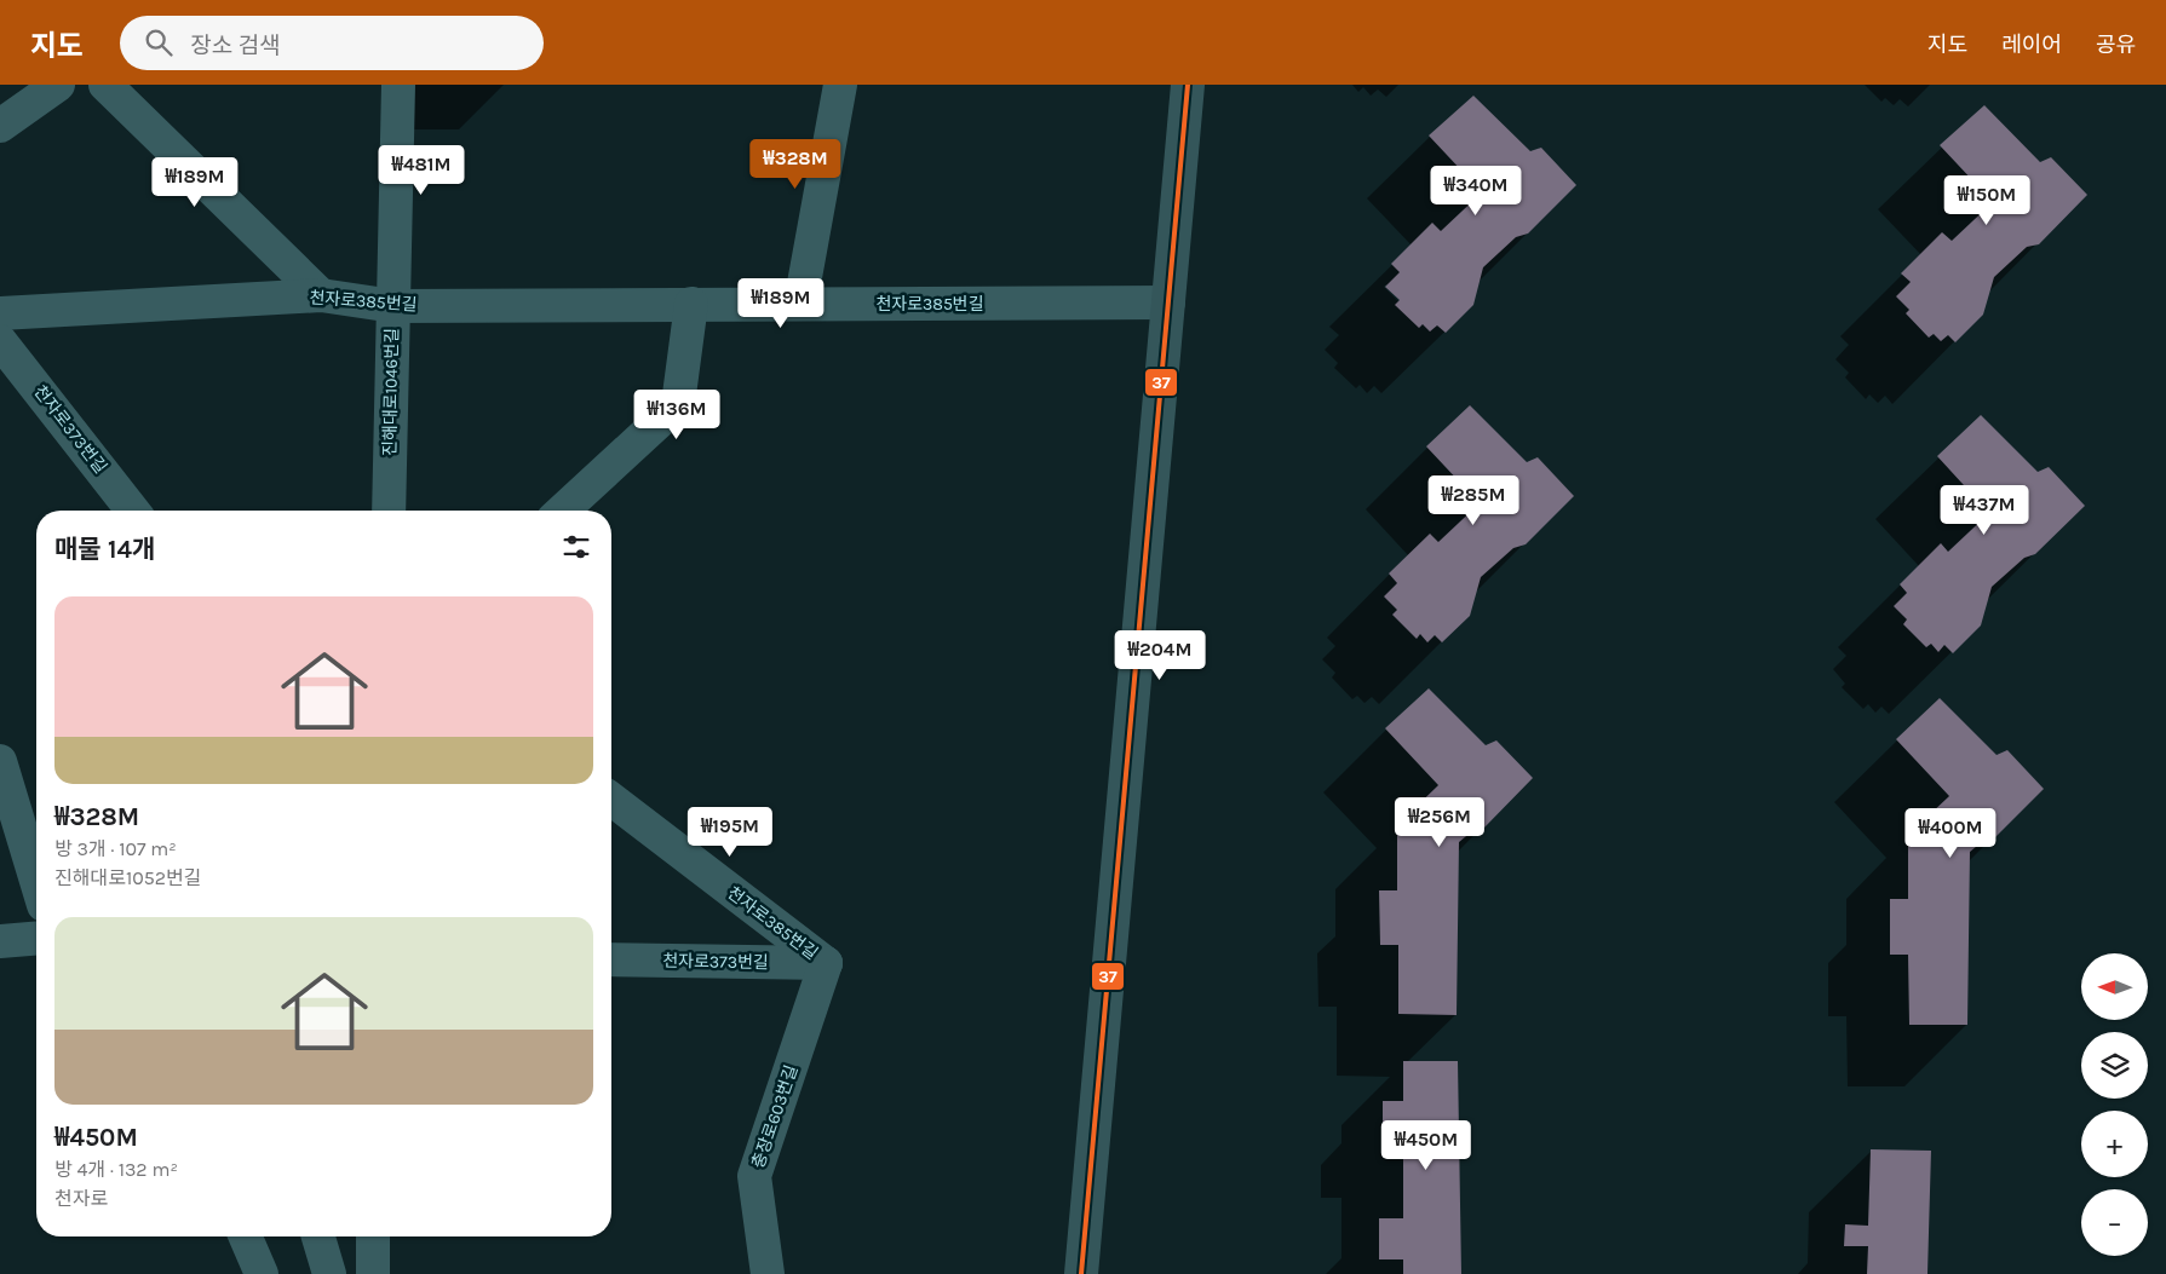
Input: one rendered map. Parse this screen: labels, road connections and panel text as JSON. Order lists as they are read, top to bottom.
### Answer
{
  "streets": {
    "street": [
      "천자로385번길",
      "진해대로1046번길",
      "천자로373번길",
      "충장로603번길"
    ]
  },
  "crossings": [
    ["천자로385번길", "진해대로1046번길"],
    ["천자로385번길", "천자로373번길"],
    ["천자로385번길", "충장로603번길"],
    ["천자로373번길", "충장로603번길"]
  ],
  "lines": ["transit line 37"],
  "north": "left",
  "page": {
    "header": "지도",
    "search": "장소 검색",
    "nav": ["지도", "레이어", "공유"],
    "price": [
      "₩328M",
      "₩481M",
      "₩189M",
      "₩340M",
      "₩150M",
      "₩189M",
      "₩136M",
      "₩285M",
      "₩437M",
      "₩204M",
      "₩256M",
      "₩195M",
      "₩400M",
      "₩450M"
    ],
    "heading": "매물 14개",
    "list": [
      {
        "name": "₩328M",
        "note": "방 3개 · 107 m² · 진해대로1052번길"
      },
      {
        "name": "₩450M",
        "note": "방 4개 · 132 m² · 천자로"
      }
    ],
    "map_buttons": ["+", "−"]
  }
}
